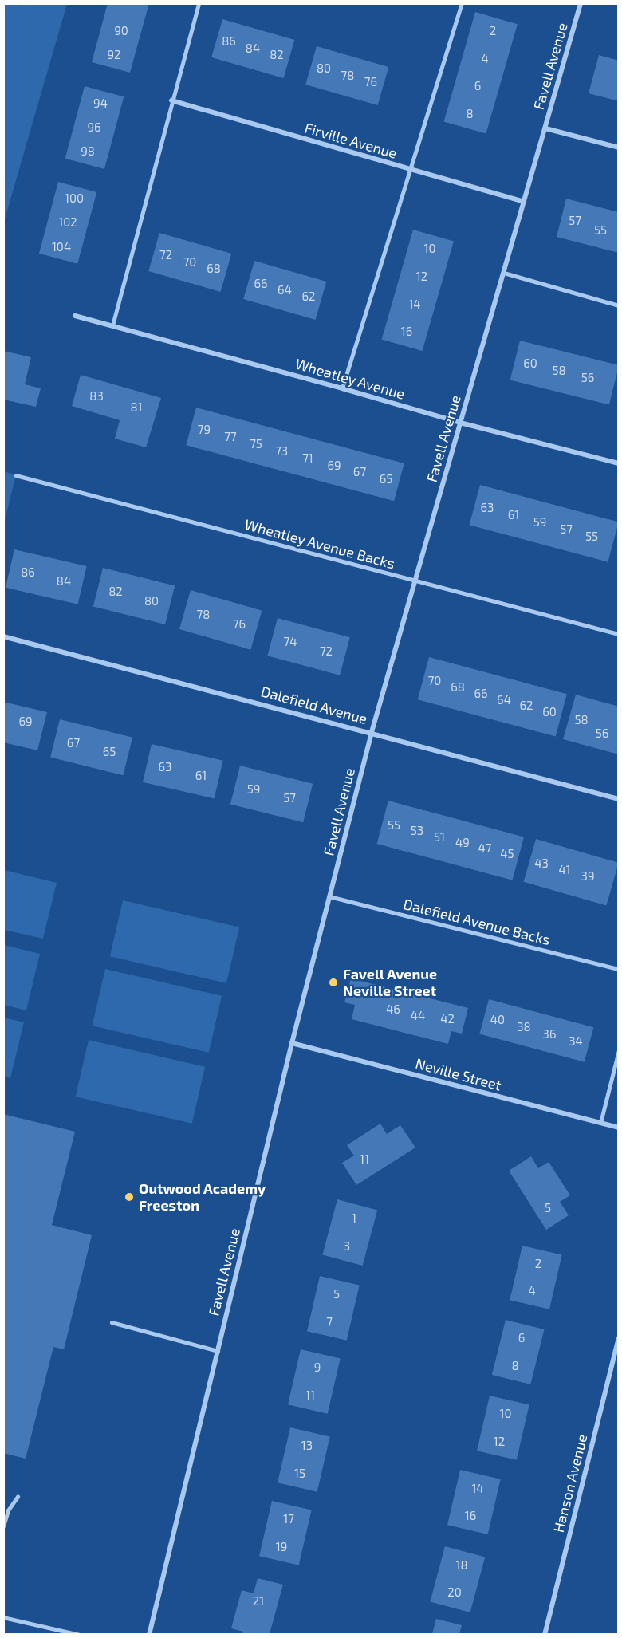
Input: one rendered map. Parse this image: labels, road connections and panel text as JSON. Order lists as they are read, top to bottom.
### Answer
{
  "streets": {
    "street": [
      "Favell Avenue",
      "Firville Avenue",
      "Wheatley Avenue",
      "Dalefield Avenue",
      "Neville Street",
      "Hanson Avenue"
    ],
    "lane": ["Wheatley Avenue Backs", "Dalefield Avenue Backs"]
  },
  "crossings": [
    ["Favell Avenue", "Firville Avenue"],
    ["Favell Avenue", "Wheatley Avenue"],
    ["Favell Avenue", "Wheatley Avenue Backs"],
    ["Favell Avenue", "Dalefield Avenue"],
    ["Favell Avenue", "Dalefield Avenue Backs"],
    ["Favell Avenue", "Neville Street"]
  ],
  "places": ["Favell Avenue Neville Street", "Outwood Academy Freeston"],
  "house_numbers": [
    "90",
    "2",
    "86",
    "84",
    "92",
    "82",
    "4",
    "80",
    "78",
    "76",
    "6",
    "94",
    "8",
    "96",
    "98",
    "100",
    "57",
    "102",
    "55",
    "104",
    "10",
    "72",
    "70",
    "68",
    "12",
    "66",
    "64",
    "62",
    "14",
    "16",
    "60",
    "58",
    "56",
    "83",
    "81",
    "79",
    "77",
    "75",
    "73",
    "71",
    "69",
    "67",
    "65",
    "63",
    "61",
    "59",
    "57",
    "55",
    "86",
    "84",
    "82",
    "80",
    "78",
    "76",
    "74",
    "72",
    "70",
    "68",
    "66",
    "64",
    "62",
    "60",
    "58",
    "69",
    "56",
    "67",
    "65",
    "63",
    "61",
    "59",
    "57",
    "55",
    "53",
    "51",
    "49",
    "47",
    "45",
    "43",
    "41",
    "39",
    "46",
    "44",
    "42",
    "40",
    "38",
    "36",
    "34",
    "11",
    "5",
    "1",
    "3",
    "2",
    "4",
    "5",
    "7",
    "6",
    "8",
    "9",
    "11",
    "10",
    "12",
    "13",
    "15",
    "14",
    "16",
    "17",
    "19",
    "18",
    "20",
    "21"
  ]
}
